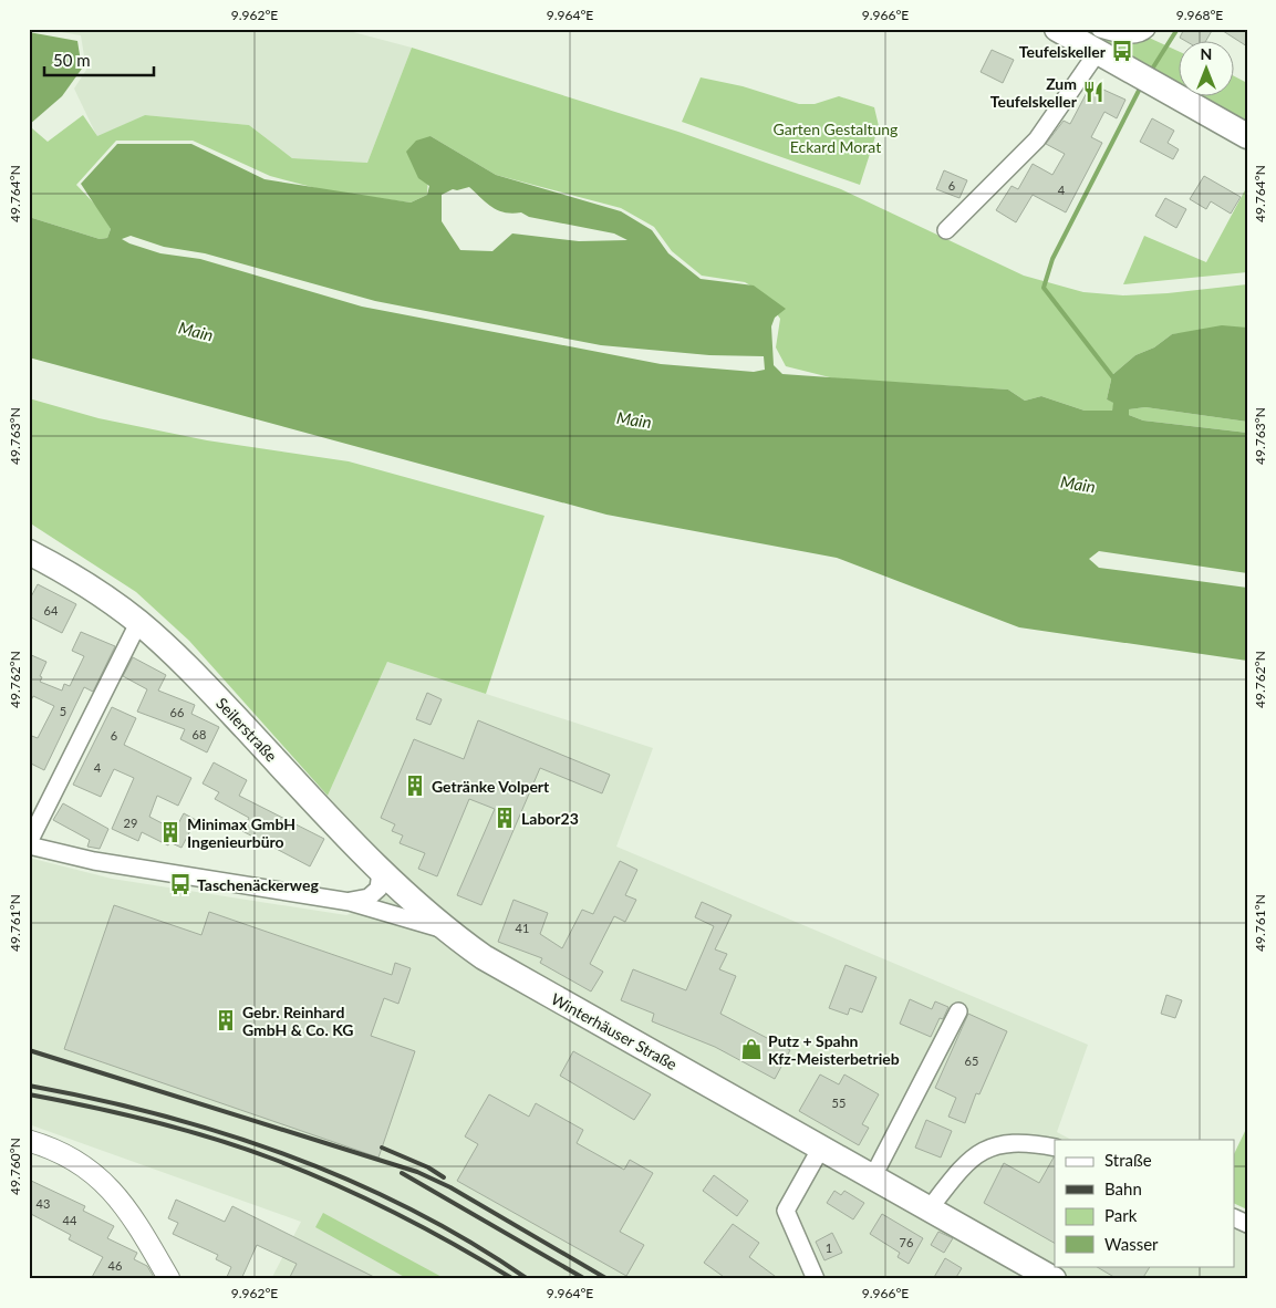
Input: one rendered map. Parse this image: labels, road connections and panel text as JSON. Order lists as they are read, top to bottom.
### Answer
{
  "streets": {
    "main road": ["Seilerstraße", "Winterhäuser Straße"]
  },
  "crossings": [
    ["Seilerstraße", "Winterhäuser Straße"]
  ],
  "water": ["Main"],
  "parks": ["Garten Gestaltung Eckard Morat"],
  "places": {
    "bus stop": ["Teufelskeller", "Taschenäckerweg"],
    "restaurant": ["Zum Teufelskeller"],
    "building": [
      "Getränke Volpert",
      "Labor23",
      "Minimax GmbH Ingenieurbüro",
      "Gebr. Reinhard GmbH & Co. KG"
    ],
    "shop": ["Putz + Spahn Kfz-Meisterbetrieb"]
  },
  "house_numbers": [
    "6",
    "4",
    "64",
    "5",
    "66",
    "68",
    "6",
    "4",
    "29",
    "41",
    "65",
    "55",
    "43",
    "44",
    "76",
    "1",
    "46"
  ],
  "legend": [
    "Straße",
    "Bahn",
    "Park",
    "Wasser"
  ],
  "scale_bar": "50 m",
  "north": "top",
  "coordinates": [
    "9.962°E",
    "9.964°E",
    "9.966°E",
    "9.968°E",
    "49.764°N",
    "49.763°N",
    "49.762°N",
    "49.761°N",
    "49.760°N"
  ]
}
